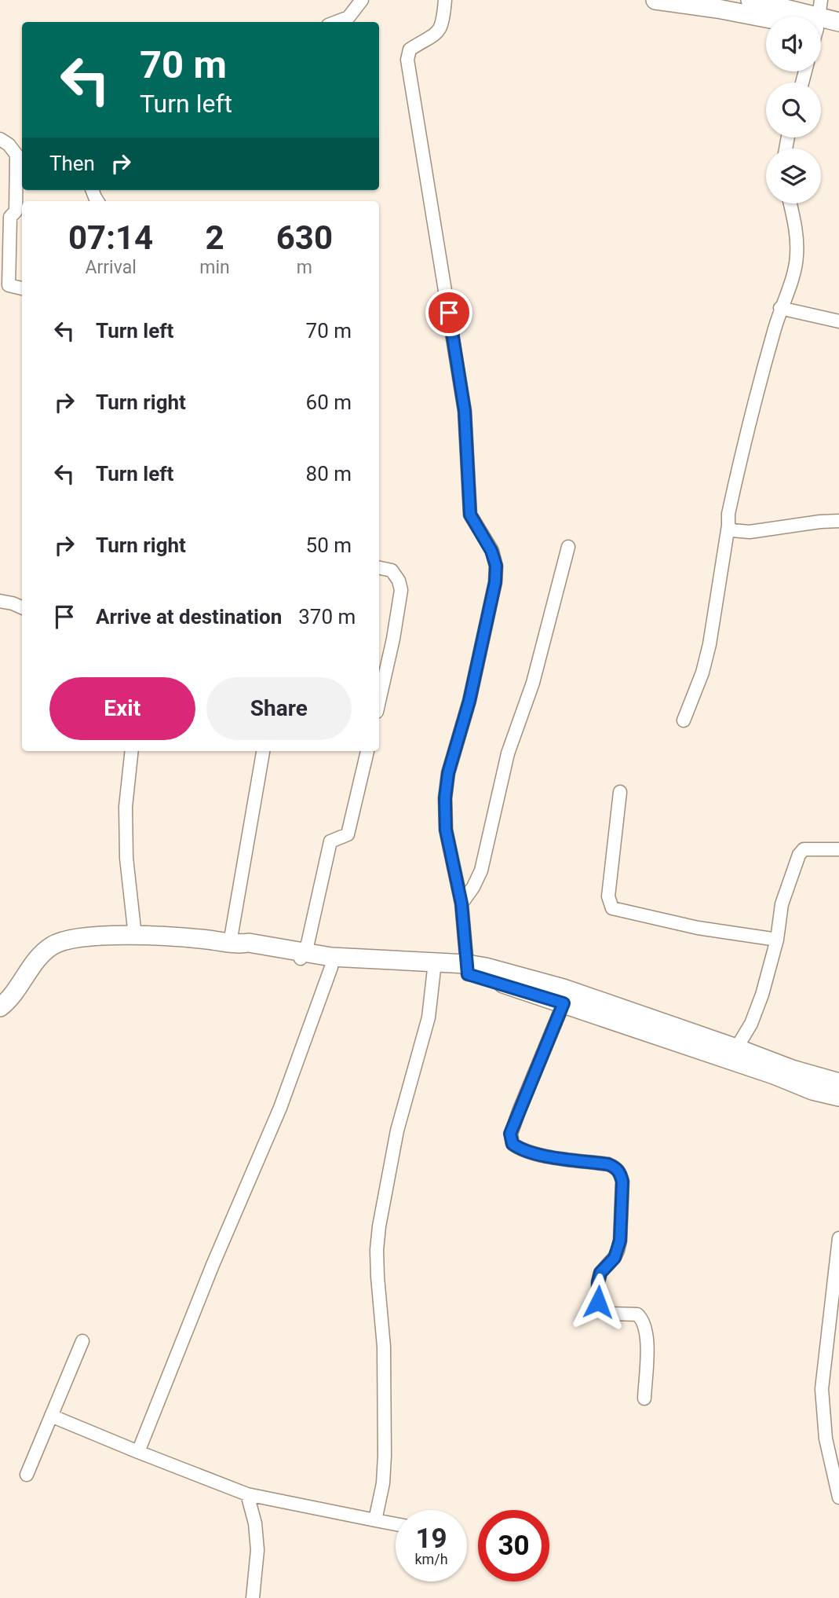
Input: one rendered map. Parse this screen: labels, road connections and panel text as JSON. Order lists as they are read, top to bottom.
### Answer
{
  "page": {
    "turn": ["70 m", "Turn left"],
    "then": "Then",
    "eta": [
      "07:14",
      "Arrival",
      "2",
      "min",
      "630",
      "m"
    ],
    "list": [
      {
        "name": "Turn left",
        "value": "70 m"
      },
      {
        "name": "Turn right",
        "value": "60 m"
      },
      {
        "name": "Turn left",
        "value": "80 m"
      },
      {
        "name": "Turn right",
        "value": "50 m"
      },
      {
        "name": "Arrive at destination",
        "value": "370 m"
      }
    ],
    "buttons": ["Exit", "Share"],
    "speed": "19 km/h",
    "limit": "30"
  }
}
